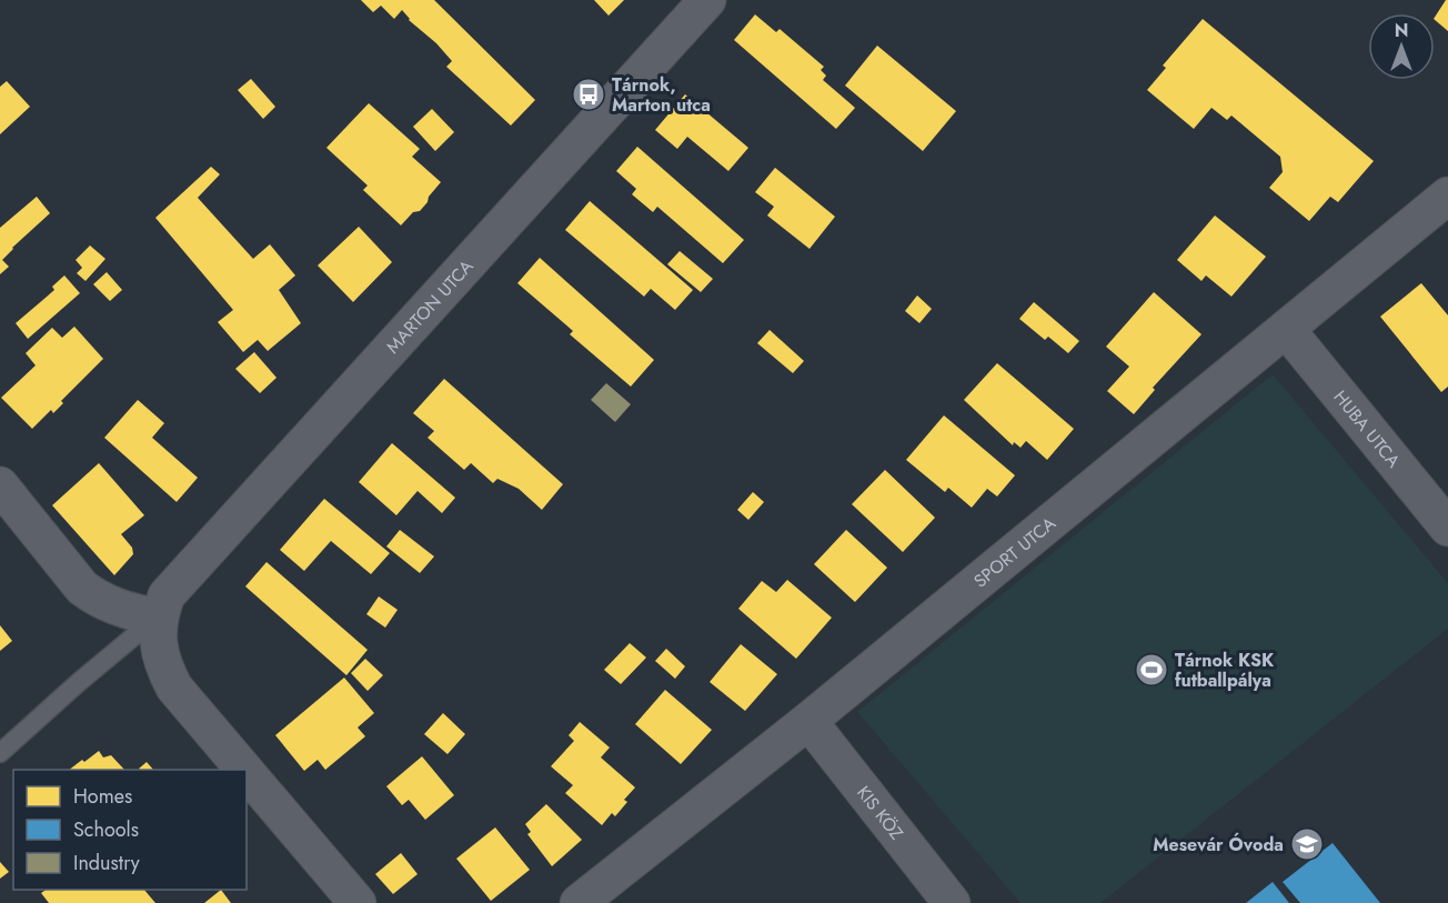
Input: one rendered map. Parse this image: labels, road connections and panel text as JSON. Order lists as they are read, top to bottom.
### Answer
{
  "streets": {
    "street": [
      "MARTON UTCA",
      "HUBA UTCA",
      "SPORT UTCA",
      "KIS KÖZ"
    ]
  },
  "crossings": [
    ["HUBA UTCA", "SPORT UTCA"],
    ["SPORT UTCA", "KIS KÖZ"]
  ],
  "places": {
    "bus stop": ["Tárnok, Marton utca"],
    "sports": ["Tárnok KSK futballpálya"],
    "school or university": ["Mesevár Óvoda"]
  },
  "legend": ["Homes", "Schools", "Industry"],
  "north": "top"
}
